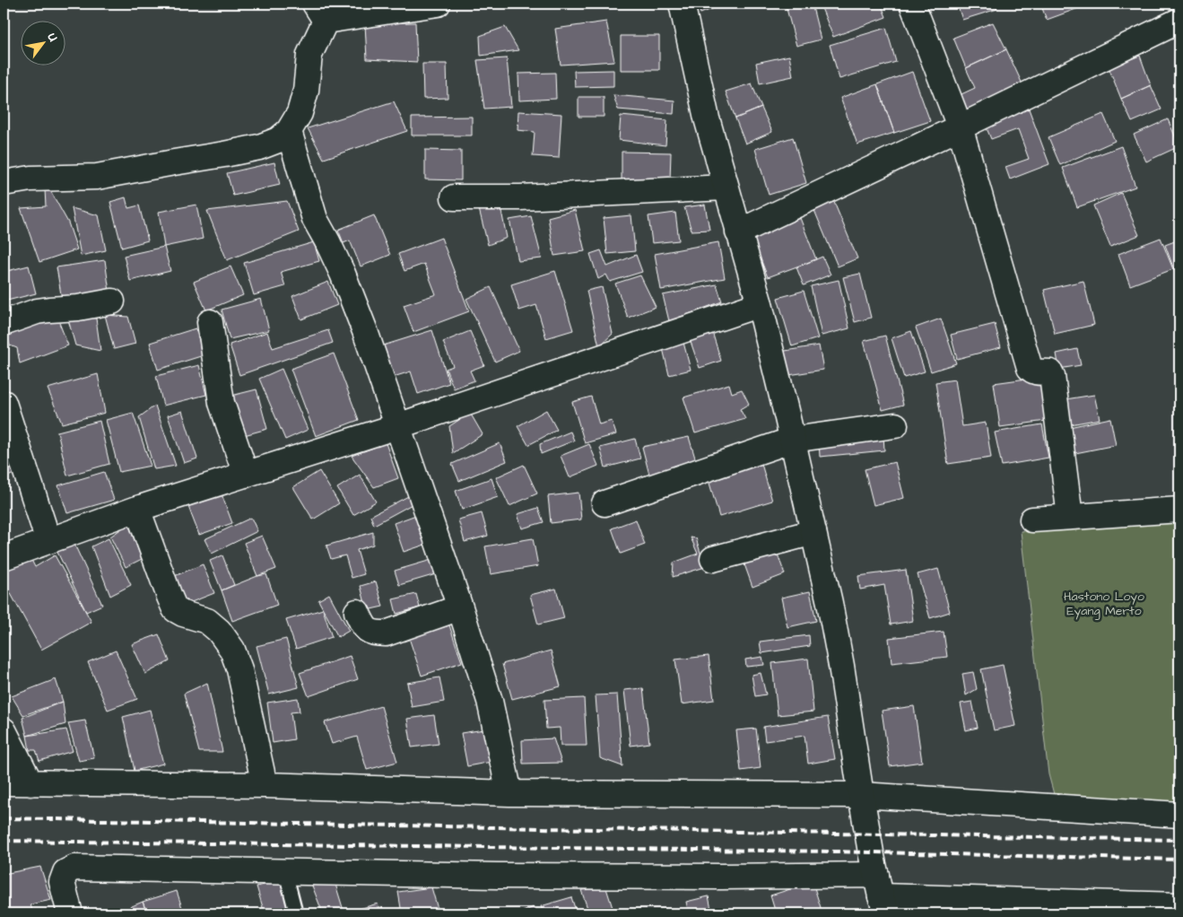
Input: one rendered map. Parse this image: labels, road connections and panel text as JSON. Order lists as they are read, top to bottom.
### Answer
{
  "parks": ["Hastono Loyo Eyang Merto"],
  "north": "top right"
}
